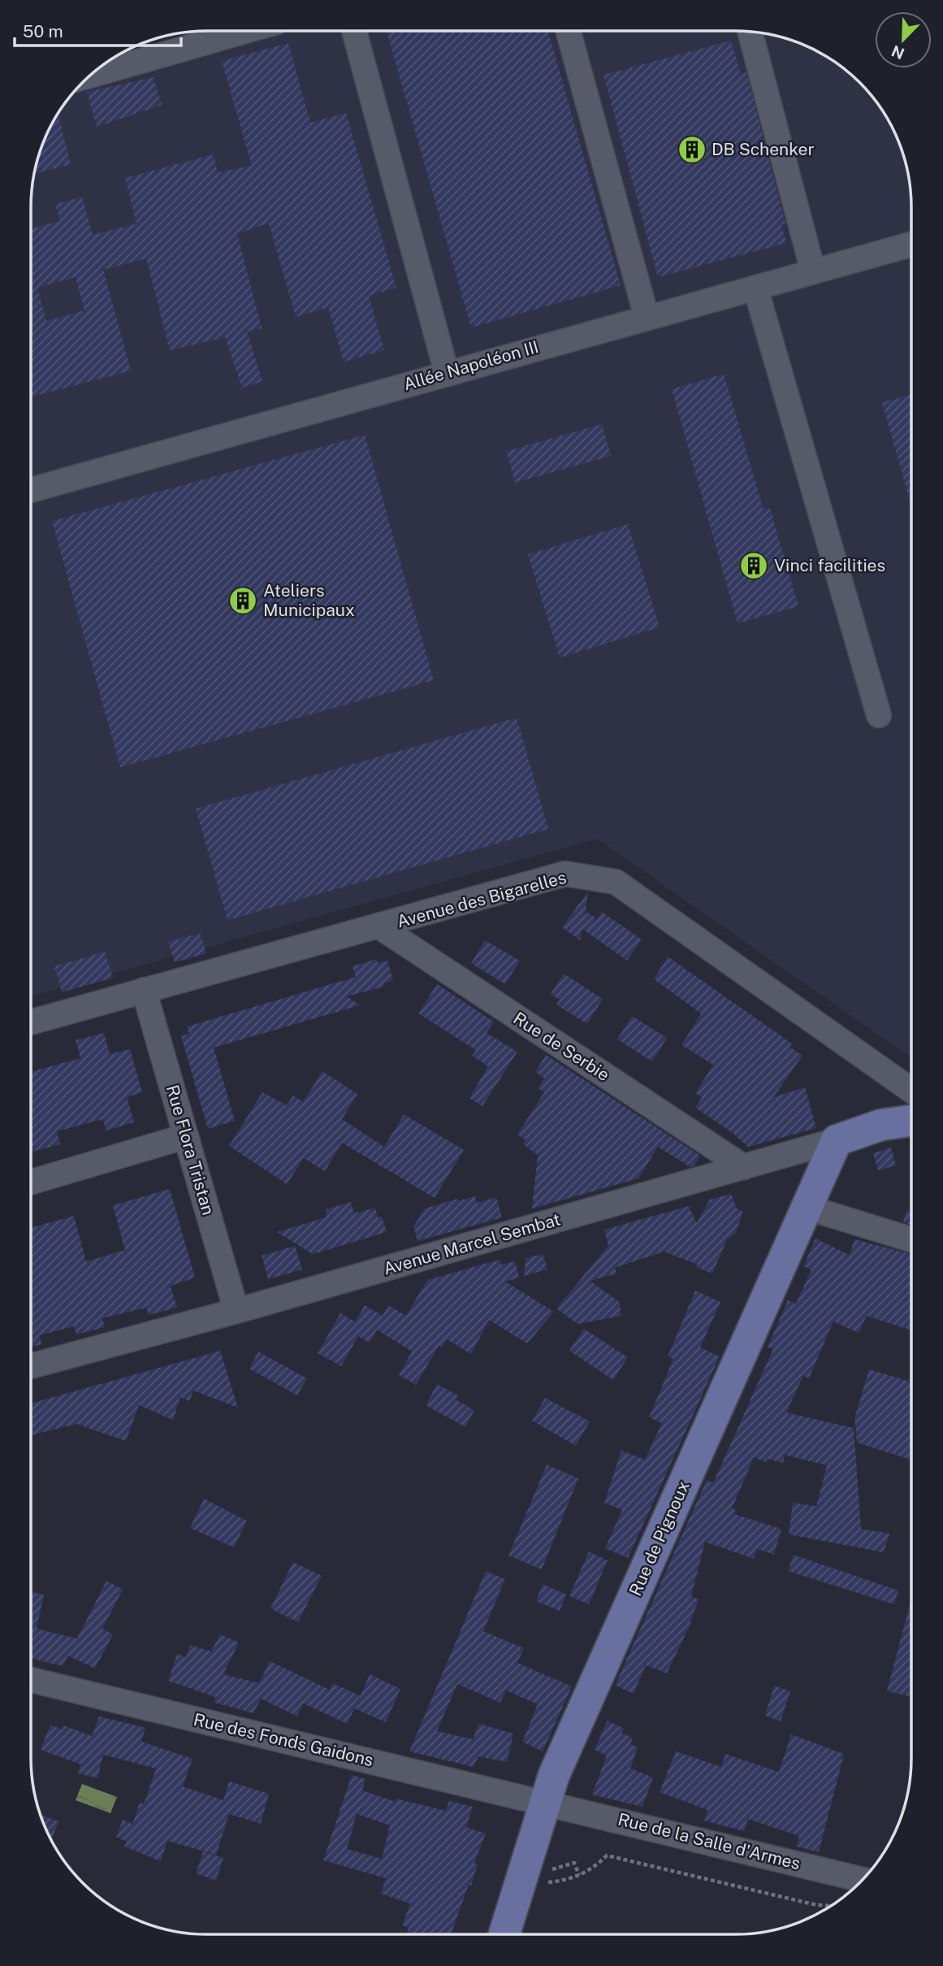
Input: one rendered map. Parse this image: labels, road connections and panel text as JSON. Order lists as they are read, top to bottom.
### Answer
{
  "streets": {
    "main road": ["Avenue Marcel Sembat", "Rue de Pignoux"],
    "street": [
      "Allée Napoléon III",
      "Avenue des Bigarelles",
      "Rue de Serbie",
      "Rue Flora Tristan",
      "Rue des Fonds Gaidons",
      "Rue de la Salle d'Armes"
    ]
  },
  "crossings": [
    ["Avenue des Bigarelles", "Rue de Serbie"],
    ["Avenue des Bigarelles", "Rue Flora Tristan"],
    ["Rue de Serbie", "Avenue Marcel Sembat"],
    ["Rue Flora Tristan", "Avenue Marcel Sembat"],
    ["Avenue Marcel Sembat", "Rue de Pignoux"],
    ["Rue de Pignoux", "Rue des Fonds Gaidons"],
    ["Rue de Pignoux", "Rue de la Salle d'Armes"],
    ["Rue des Fonds Gaidons", "Rue de la Salle d'Armes"]
  ],
  "places": {
    "building": ["DB Schenker", "Vinci facilities", "Ateliers Municipaux"]
  },
  "scale_bar": "50 m",
  "north": "bottom left"
}
